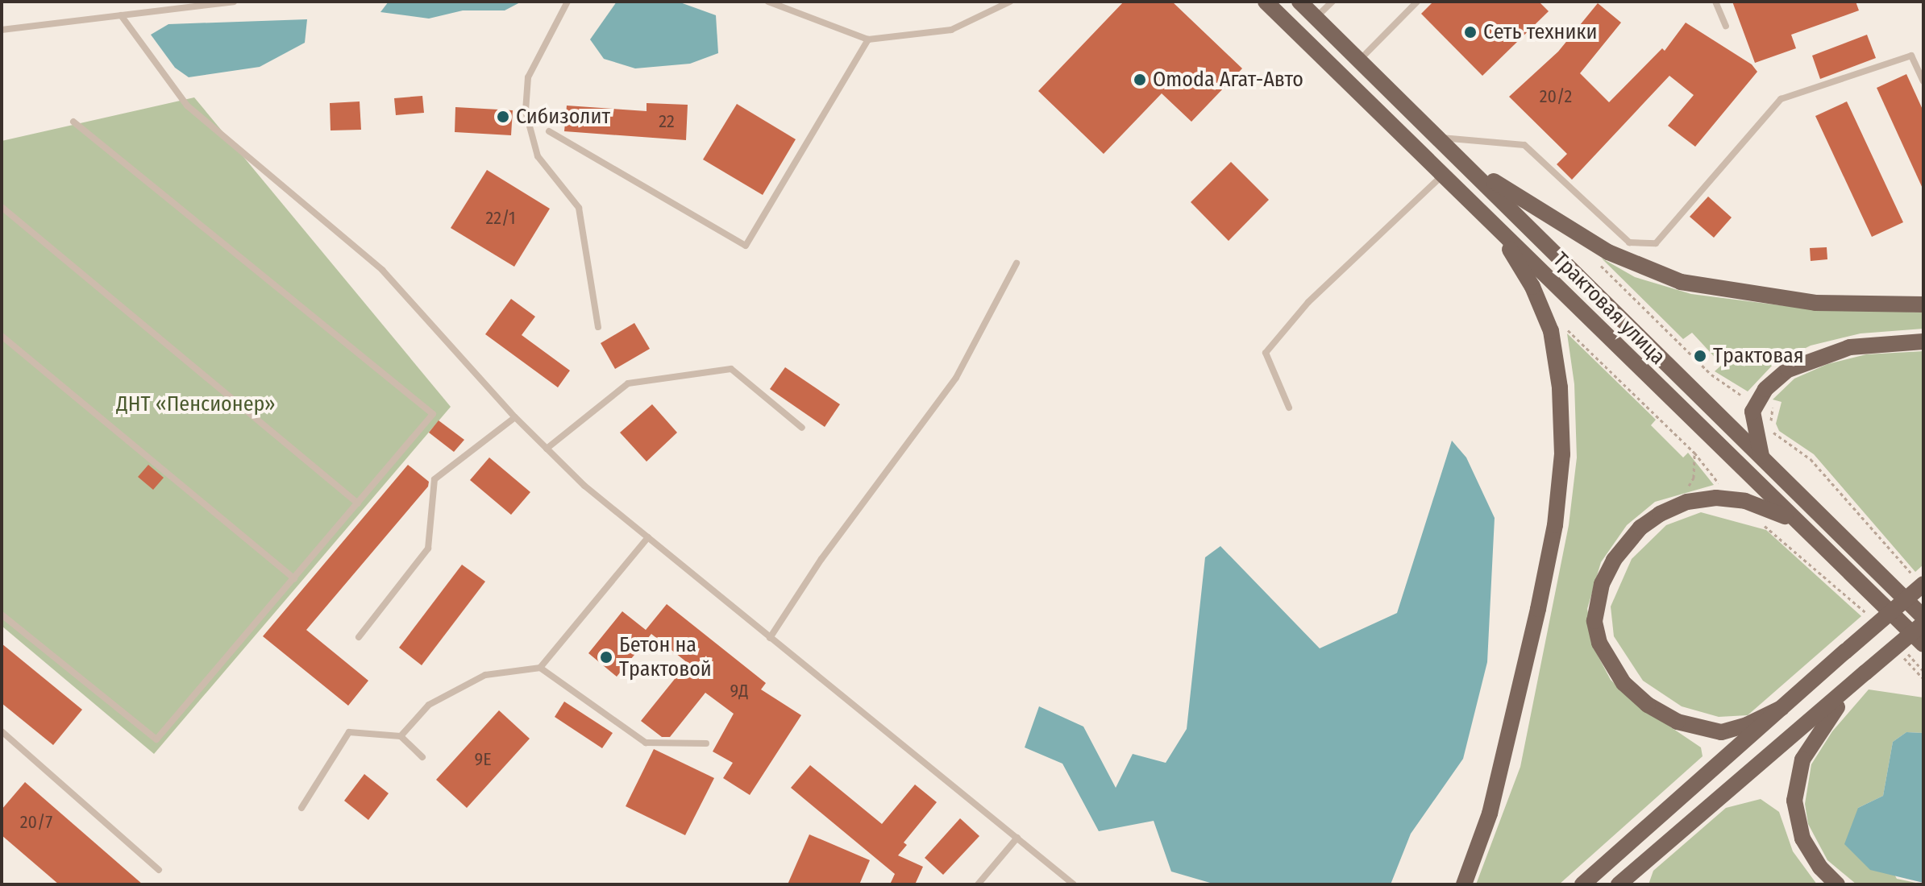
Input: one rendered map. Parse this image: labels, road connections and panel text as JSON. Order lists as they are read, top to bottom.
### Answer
{
  "streets": {
    "main road": ["Трактовая улица"]
  },
  "parks": ["ДНТ «Пенсионер»"],
  "places": [
    "Сеть техники",
    "Omoda Агат-Авто",
    "Сибизолит",
    "Трактовая",
    "Бетон на Трактовой"
  ],
  "house_numbers": [
    "20/2",
    "22",
    "22/1",
    "9Д",
    "9Е",
    "20/7"
  ]
}
